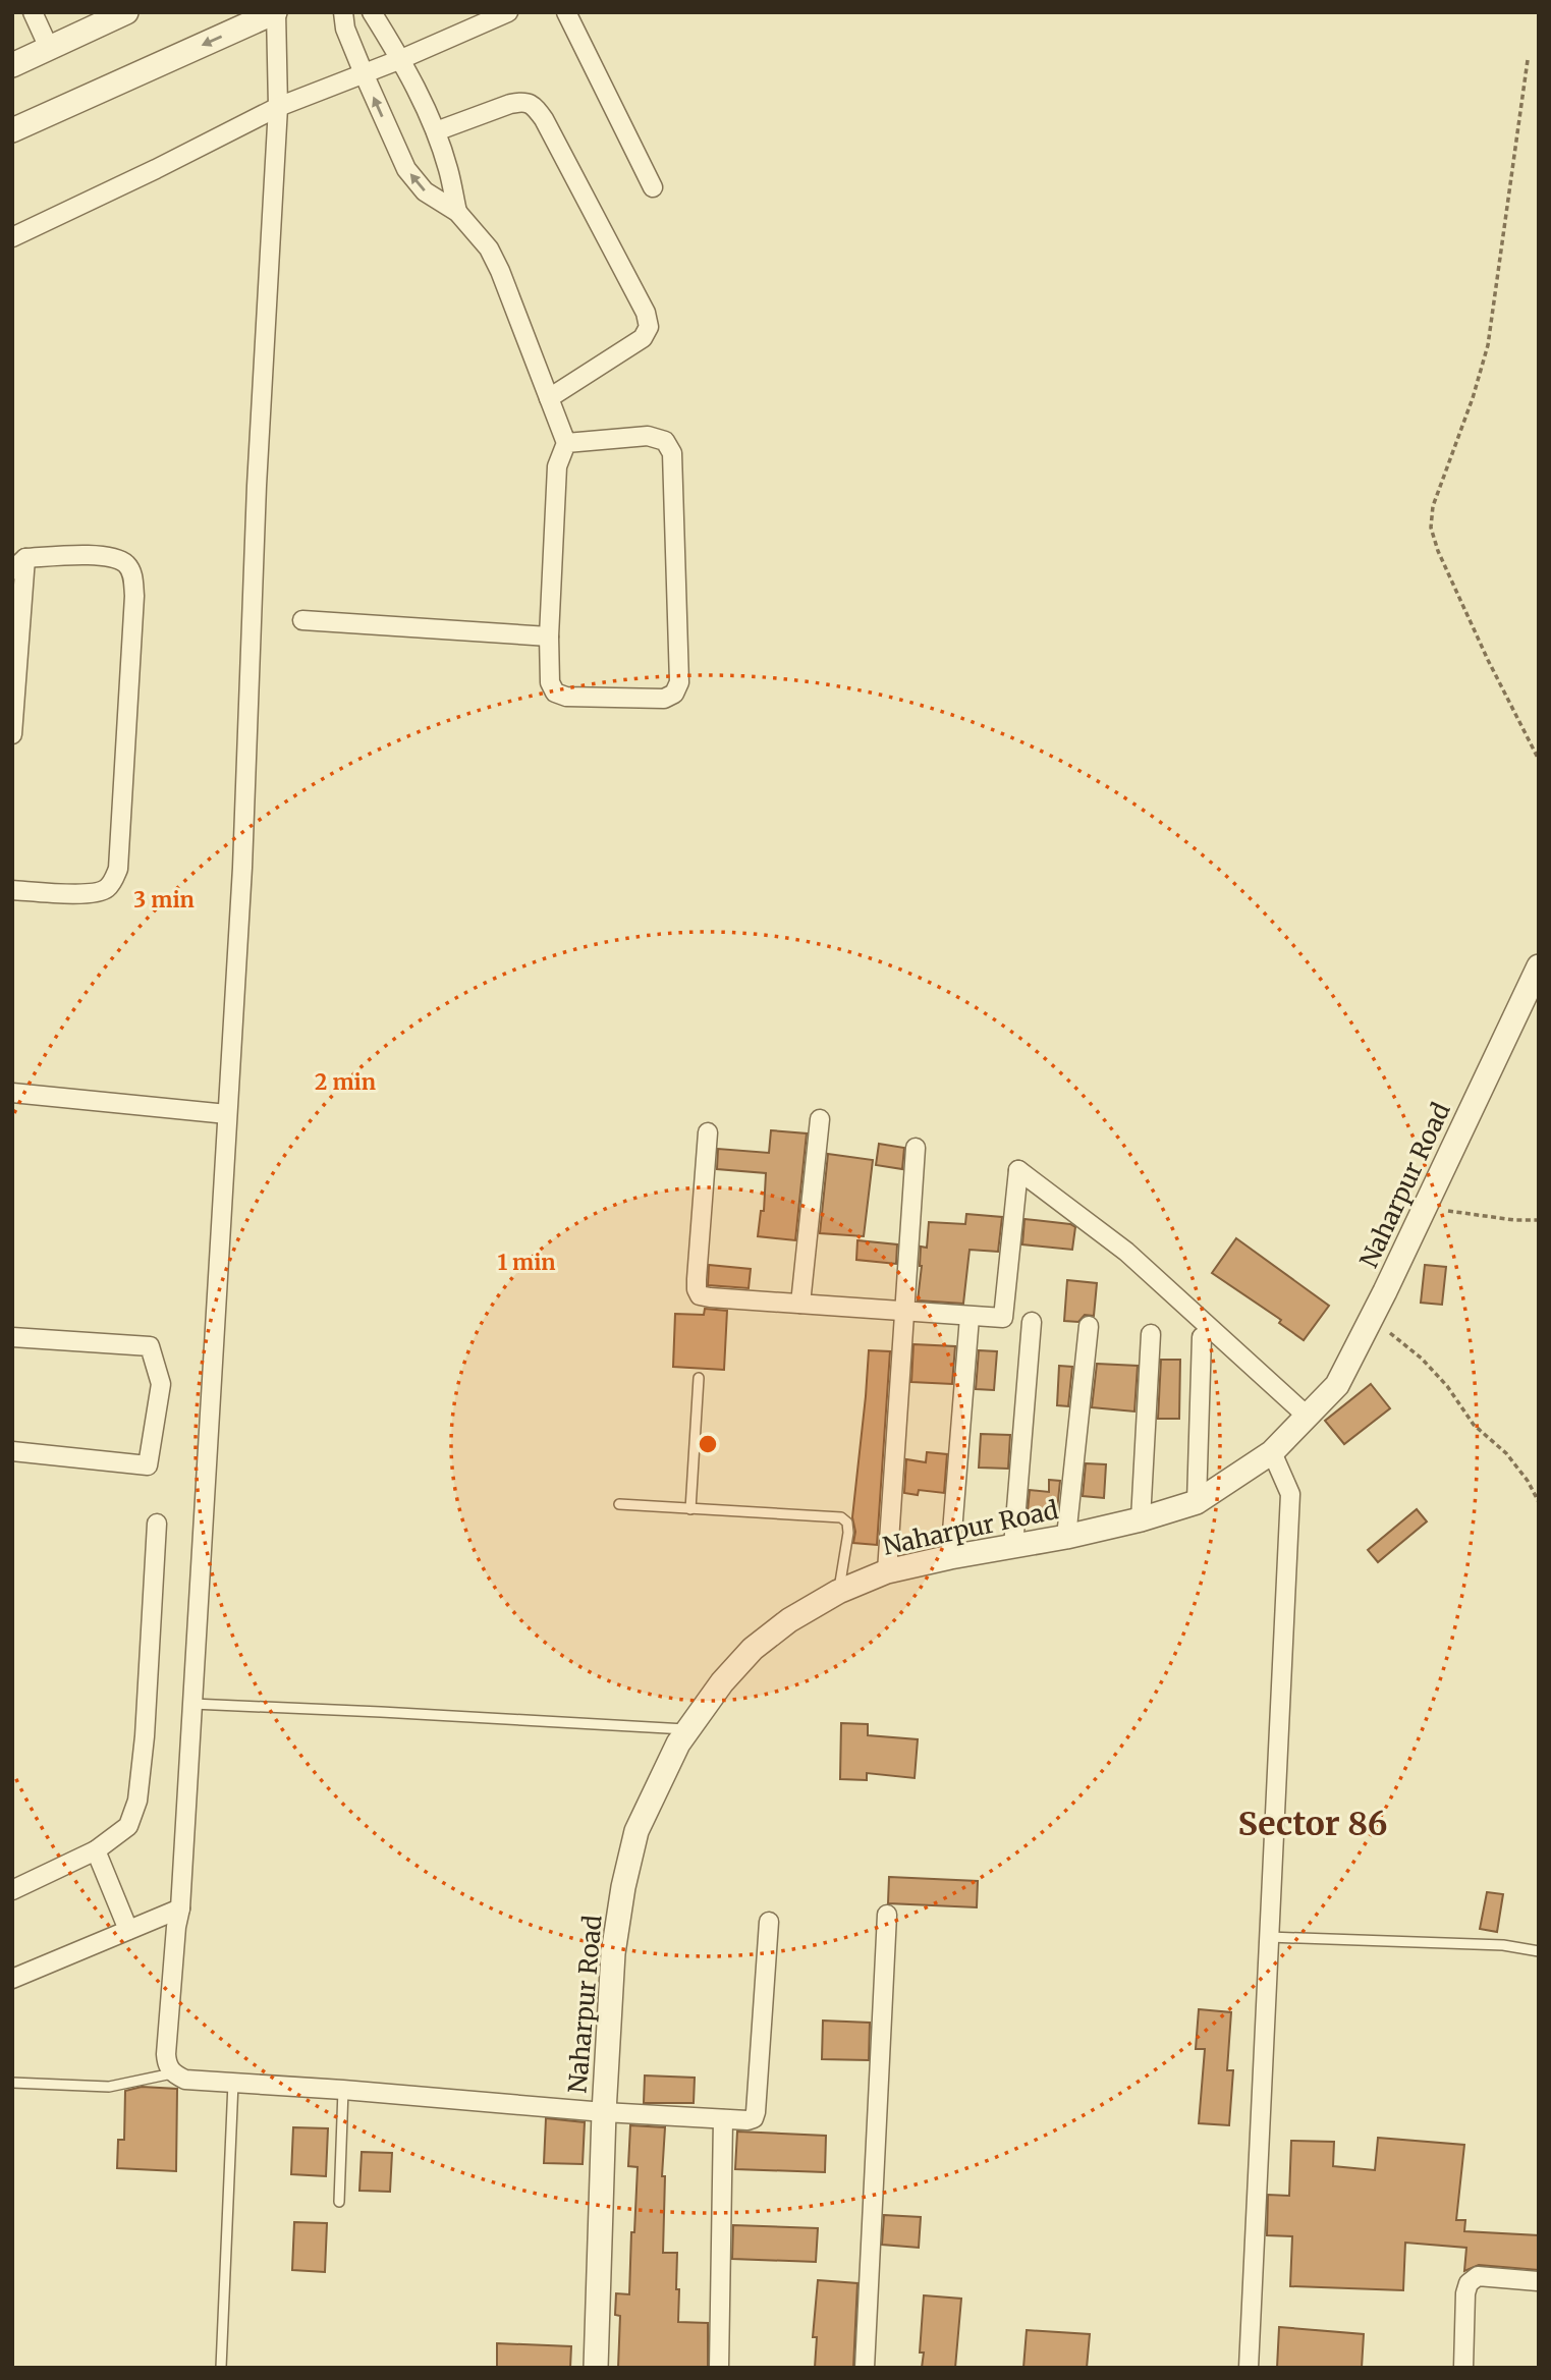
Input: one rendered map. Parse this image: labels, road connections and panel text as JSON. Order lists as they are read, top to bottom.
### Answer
{
  "streets": {
    "street": ["Naharpur Road"]
  },
  "districts": ["Sector 86"],
  "rings": ["3 min", "2 min", "1 min"]
}
